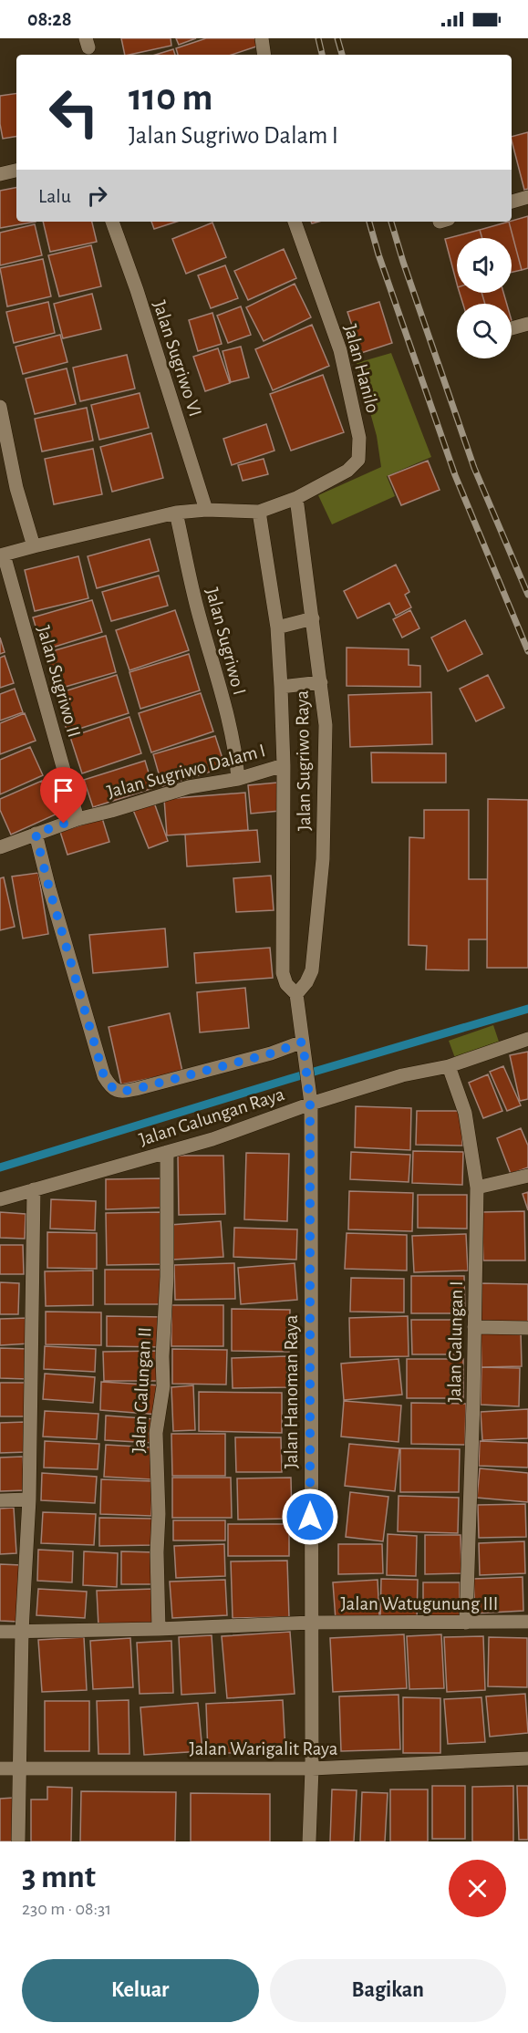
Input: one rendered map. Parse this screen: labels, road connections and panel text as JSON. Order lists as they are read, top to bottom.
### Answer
{
  "streets": {
    "street": [
      "Jalan Sugriwo VI",
      "Jalan Hanilo",
      "Jalan Sugriwo I",
      "Jalan Sugriwo II",
      "Jalan Sugriwo Raya",
      "Jalan Sugriwo Dalam I",
      "Jalan Galungan Raya",
      "Jalan Galungan I",
      "Jalan Galungan II",
      "Jalan Hanoman Raya",
      "Jalan Watugunung III",
      "Jalan Warigalit Raya"
    ]
  },
  "crossings": [
    ["Jalan Hanilo", "Jalan Sugriwo Raya"],
    ["Jalan Sugriwo I", "Jalan Sugriwo Dalam I"],
    ["Jalan Sugriwo II", "Jalan Sugriwo Dalam I"],
    ["Jalan Sugriwo Raya", "Jalan Sugriwo Dalam I"],
    ["Jalan Sugriwo Raya", "Jalan Hanoman Raya"],
    ["Jalan Galungan Raya", "Jalan Galungan I"],
    ["Jalan Galungan Raya", "Jalan Galungan II"],
    ["Jalan Galungan Raya", "Jalan Hanoman Raya"],
    ["Jalan Galungan I", "Jalan Watugunung III"],
    ["Jalan Hanoman Raya", "Jalan Watugunung III"],
    ["Jalan Hanoman Raya", "Jalan Warigalit Raya"]
  ],
  "page": {
    "status": "08:28",
    "turn": ["110 m", "Jalan Sugriwo Dalam I"],
    "then": "Lalu",
    "heading": ["3 mnt", "230 m · 08:31"],
    "buttons": ["Keluar", "Bagikan"]
  }
}
